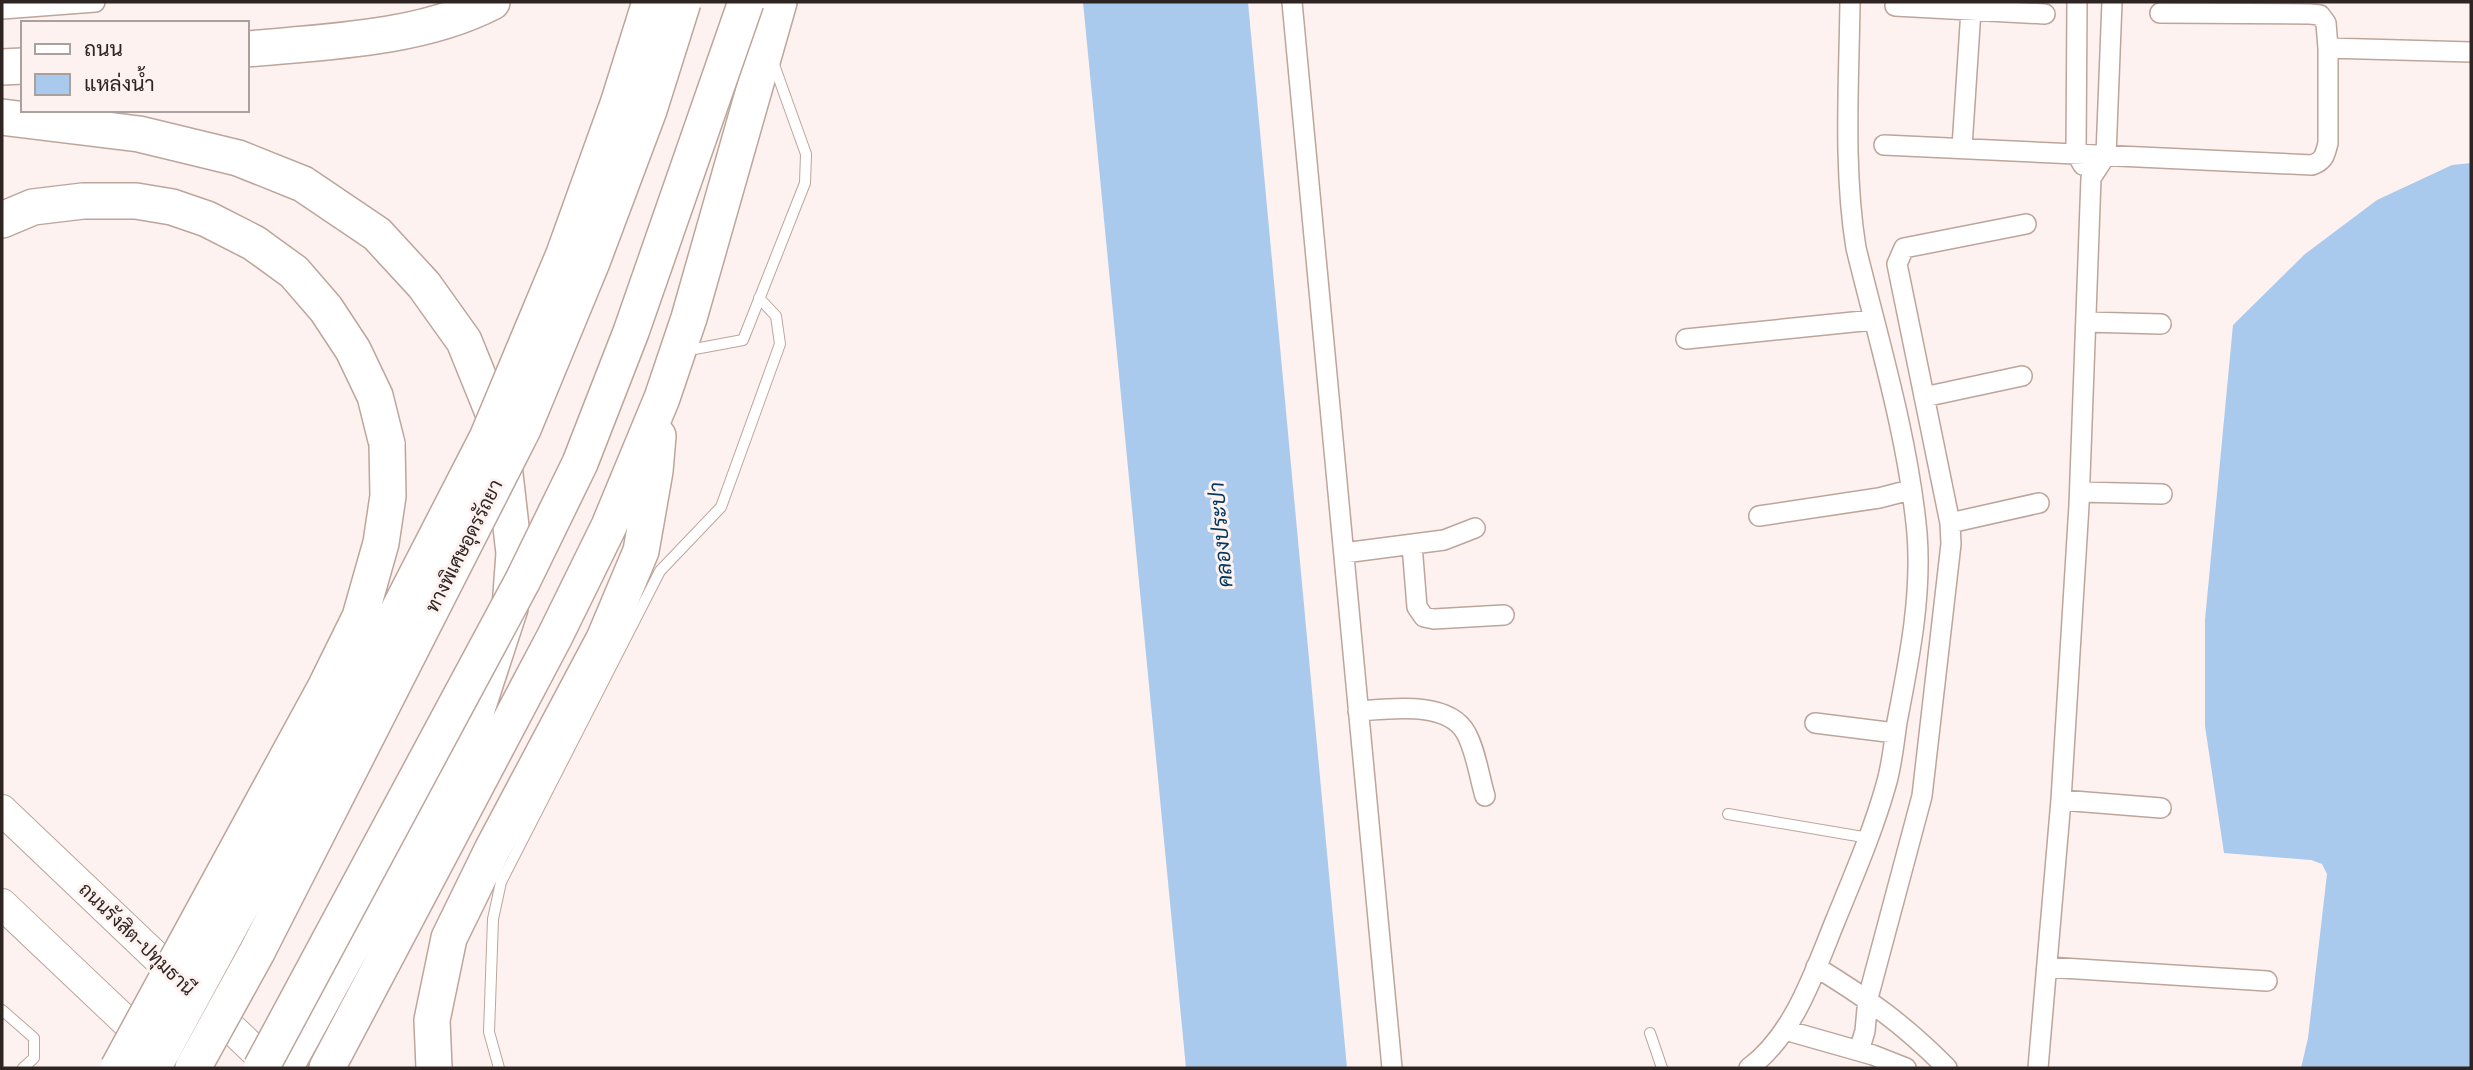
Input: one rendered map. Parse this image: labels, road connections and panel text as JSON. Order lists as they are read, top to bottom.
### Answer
{
  "streets": {
    "highway": ["ทางพิเศษอุดรรัถยา"],
    "main road": ["ถนนรังสิต-ปทุมธานี"]
  },
  "water": ["คลองประปา"],
  "legend": ["ถนน", "แหล่งน้ำ"]
}
